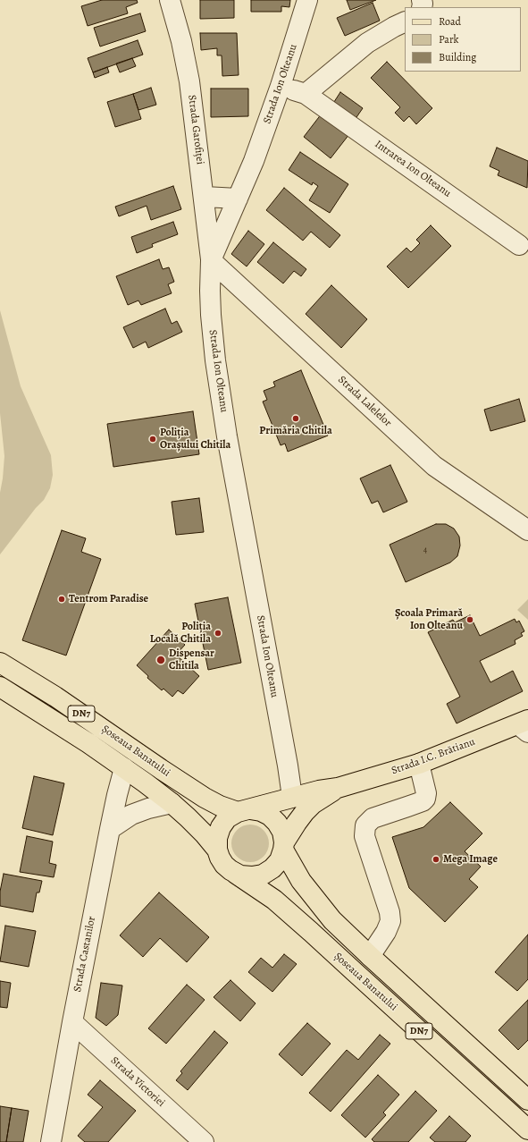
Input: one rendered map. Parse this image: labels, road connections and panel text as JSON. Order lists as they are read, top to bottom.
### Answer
{
  "streets": {
    "main road": ["DN7", "Șoseaua Banatului", "Strada I.C. Brătianu"],
    "street": [
      "Strada Ion Olteanu",
      "Strada Garofiței",
      "Intrarea Ion Olteanu",
      "Strada Lalelelor",
      "Strada Castanilor",
      "Strada Victoriei"
    ]
  },
  "crossings": [
    ["Strada Ion Olteanu", "Strada Garofiței"],
    ["Strada Ion Olteanu", "Intrarea Ion Olteanu"],
    ["Strada Ion Olteanu", "Strada Lalelelor"],
    ["Strada Ion Olteanu", "Strada I.C. Brătianu"],
    ["Strada Garofiței", "Strada Lalelelor"],
    ["DN7", "Șoseaua Banatului"],
    ["DN7", "Strada I.C. Brătianu"],
    ["Șoseaua Banatului", "Strada I.C. Brătianu"],
    ["Șoseaua Banatului", "Strada Castanilor"],
    ["Strada Castanilor", "Strada Victoriei"]
  ],
  "places": [
    "Primăria Chitila",
    "Poliția Orașului Chitila",
    "Tentrom Paradise",
    "Școala Primară Ion Olteanu",
    "Poliția Locală Chitila",
    "Dispensar Chitila",
    "Mega Image"
  ],
  "house_numbers": ["4"],
  "legend": ["Road", "Park", "Building"]
}
